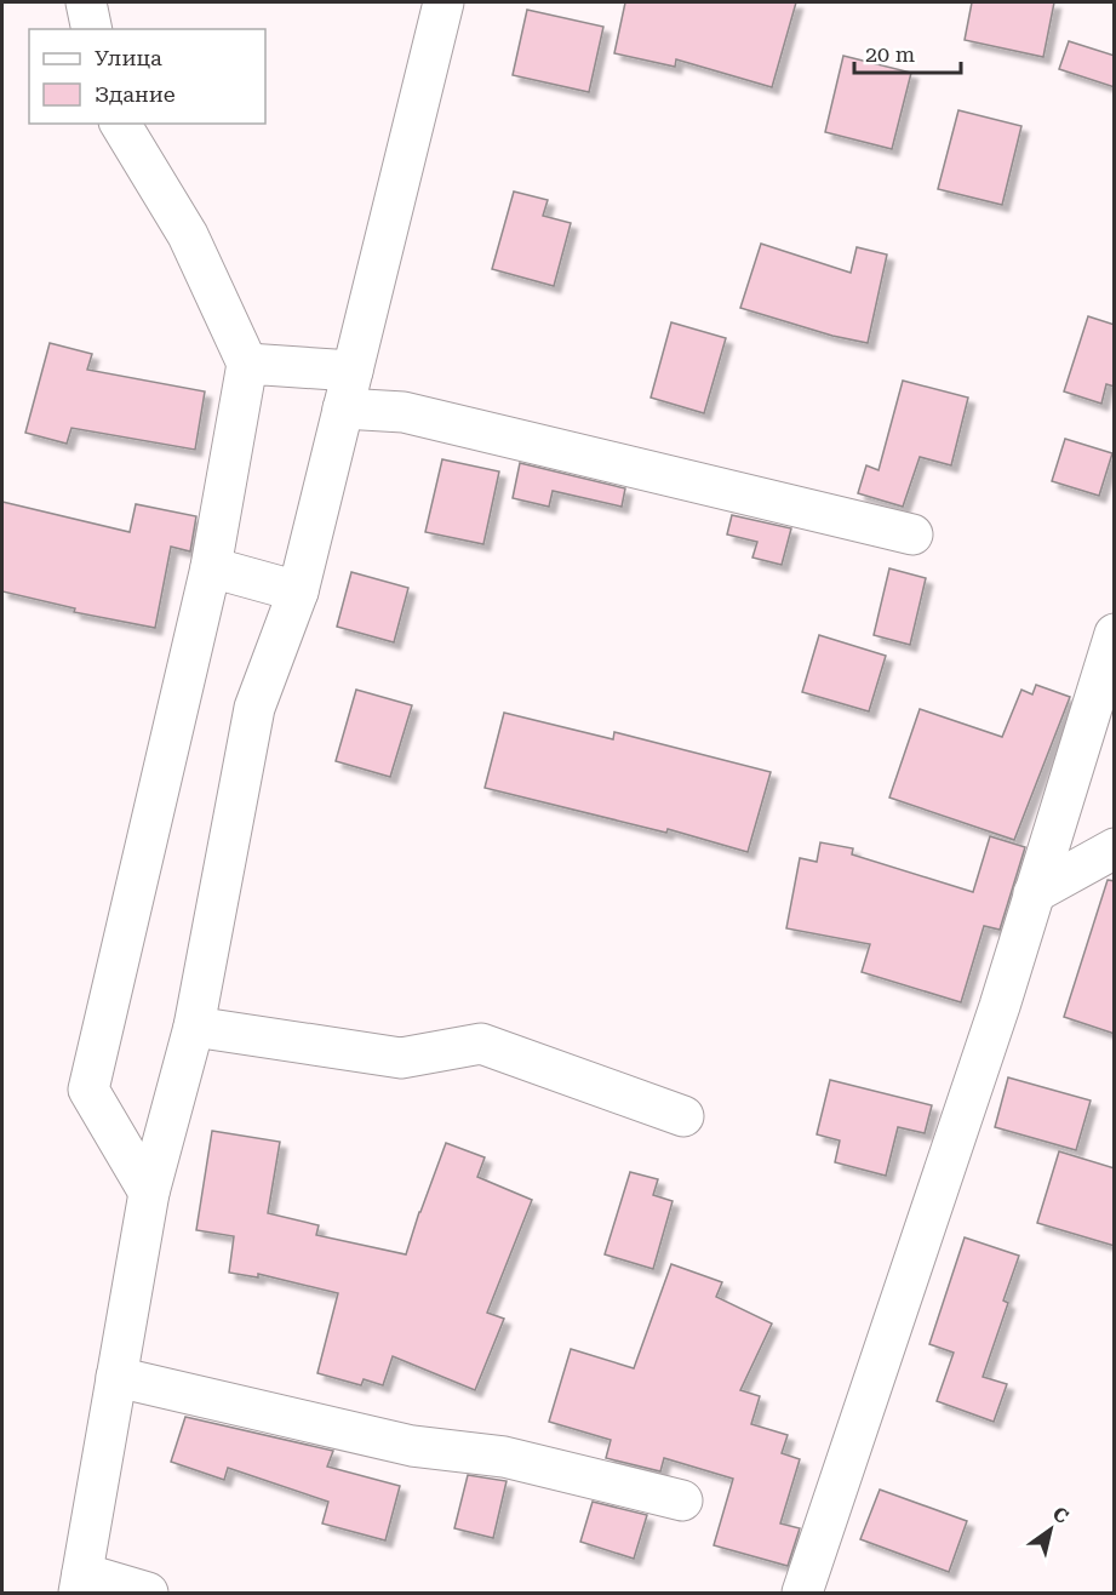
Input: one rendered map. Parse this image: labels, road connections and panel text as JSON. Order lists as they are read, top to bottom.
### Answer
{
  "legend": ["Улица", "Здание"],
  "scale_bar": "20 m",
  "north": "top right"
}
